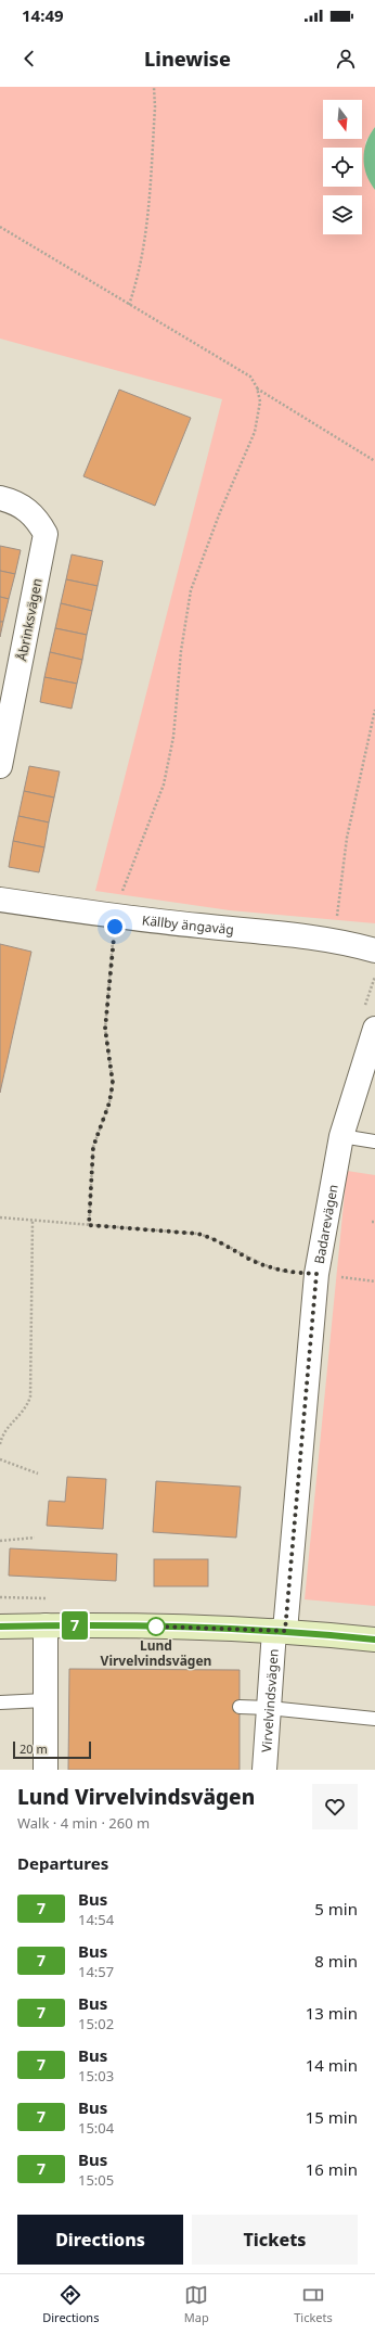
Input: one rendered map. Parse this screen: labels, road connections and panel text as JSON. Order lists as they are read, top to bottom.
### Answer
{
  "streets": {
    "street": [
      "Åbrinksvägen",
      "Källby ängaväg",
      "Badarevägen",
      "Virvelvindsvägen"
    ]
  },
  "crossings": [
    ["Badarevägen", "Virvelvindsvägen"]
  ],
  "places": ["Lund Virvelvindsvägen"],
  "lines": ["bus line 7"],
  "scale_bar": "20 m",
  "north": "bottom",
  "page": {
    "status": "14:49",
    "header": "Linewise",
    "on_map": "7",
    "scale": "20 m",
    "heading": [
      ["Lund Virvelvindsvägen", "Walk · 4 min · 260 m"],
      "Departures"
    ],
    "list": [
      {
        "mark": "7",
        "name": "Bus",
        "note": "14:54",
        "value": "5 min"
      },
      {
        "mark": "7",
        "name": "Bus",
        "note": "14:57",
        "value": "8 min"
      },
      {
        "mark": "7",
        "name": "Bus",
        "note": "15:02",
        "value": "13 min"
      },
      {
        "mark": "7",
        "name": "Bus",
        "note": "15:03",
        "value": "14 min"
      },
      {
        "mark": "7",
        "name": "Bus",
        "note": "15:04",
        "value": "15 min"
      },
      {
        "mark": "7",
        "name": "Bus",
        "note": "15:05",
        "value": "16 min"
      }
    ],
    "buttons": ["Directions", "Tickets"],
    "tabs": ["Directions", "Map", "Tickets"]
  }
}
